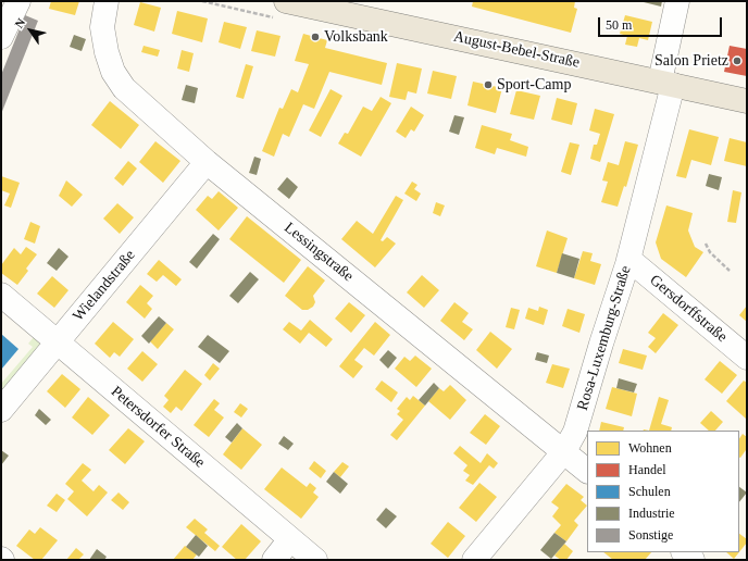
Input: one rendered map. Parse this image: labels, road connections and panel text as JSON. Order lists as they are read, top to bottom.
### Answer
{
  "streets": {
    "main road": ["August-Bebel-Straße"],
    "street": [
      "Lessingstraße",
      "Wielandstraße",
      "Gersdorffstraße",
      "Rosa-Luxemburg-Straße",
      "Petersdorfer Straße"
    ]
  },
  "crossings": [
    ["August-Bebel-Straße", "Rosa-Luxemburg-Straße"],
    ["Lessingstraße", "Wielandstraße"],
    ["Lessingstraße", "Rosa-Luxemburg-Straße"],
    ["Wielandstraße", "Petersdorfer Straße"],
    ["Gersdorffstraße", "Rosa-Luxemburg-Straße"]
  ],
  "places": ["Volksbank", "Salon Prietz", "Sport-Camp"],
  "legend": [
    "Wohnen",
    "Handel",
    "Schulen",
    "Industrie",
    "Sonstige"
  ],
  "scale_bar": "50 m",
  "north": "top left"
}
